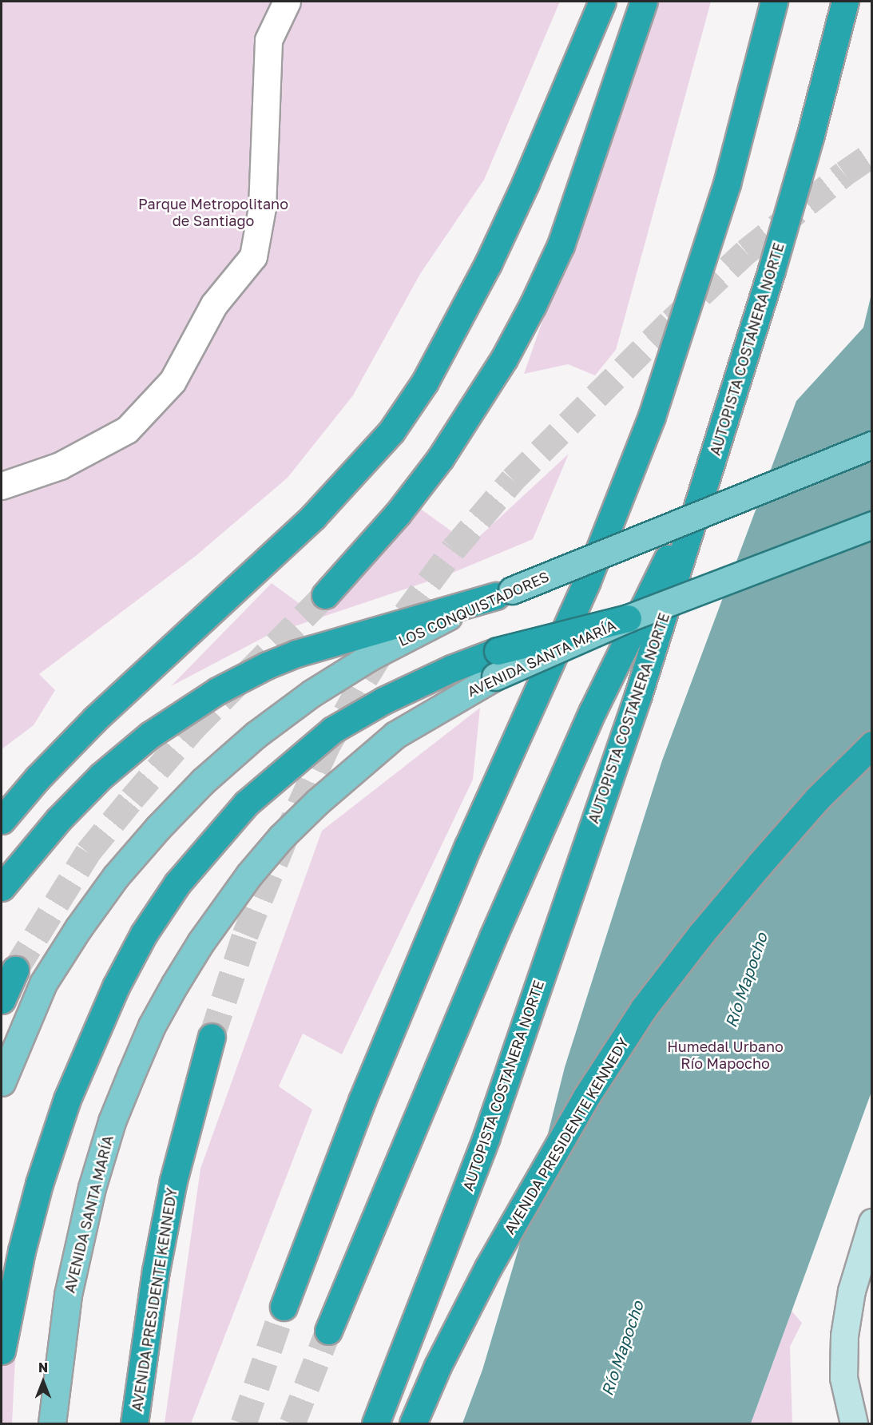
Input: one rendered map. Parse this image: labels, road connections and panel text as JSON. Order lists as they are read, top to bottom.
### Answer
{
  "streets": {
    "highway": ["AUTOPISTA COSTANERA NORTE", "AVENIDA PRESIDENTE KENNEDY"],
    "main road": ["LOS CONQUISTADORES", "AVENIDA SANTA MARÍA"]
  },
  "water": ["Río Mapocho"],
  "parks": ["Parque Metropolitano de Santiago", "Humedal Urbano Río Mapocho"],
  "north": "top"
}
